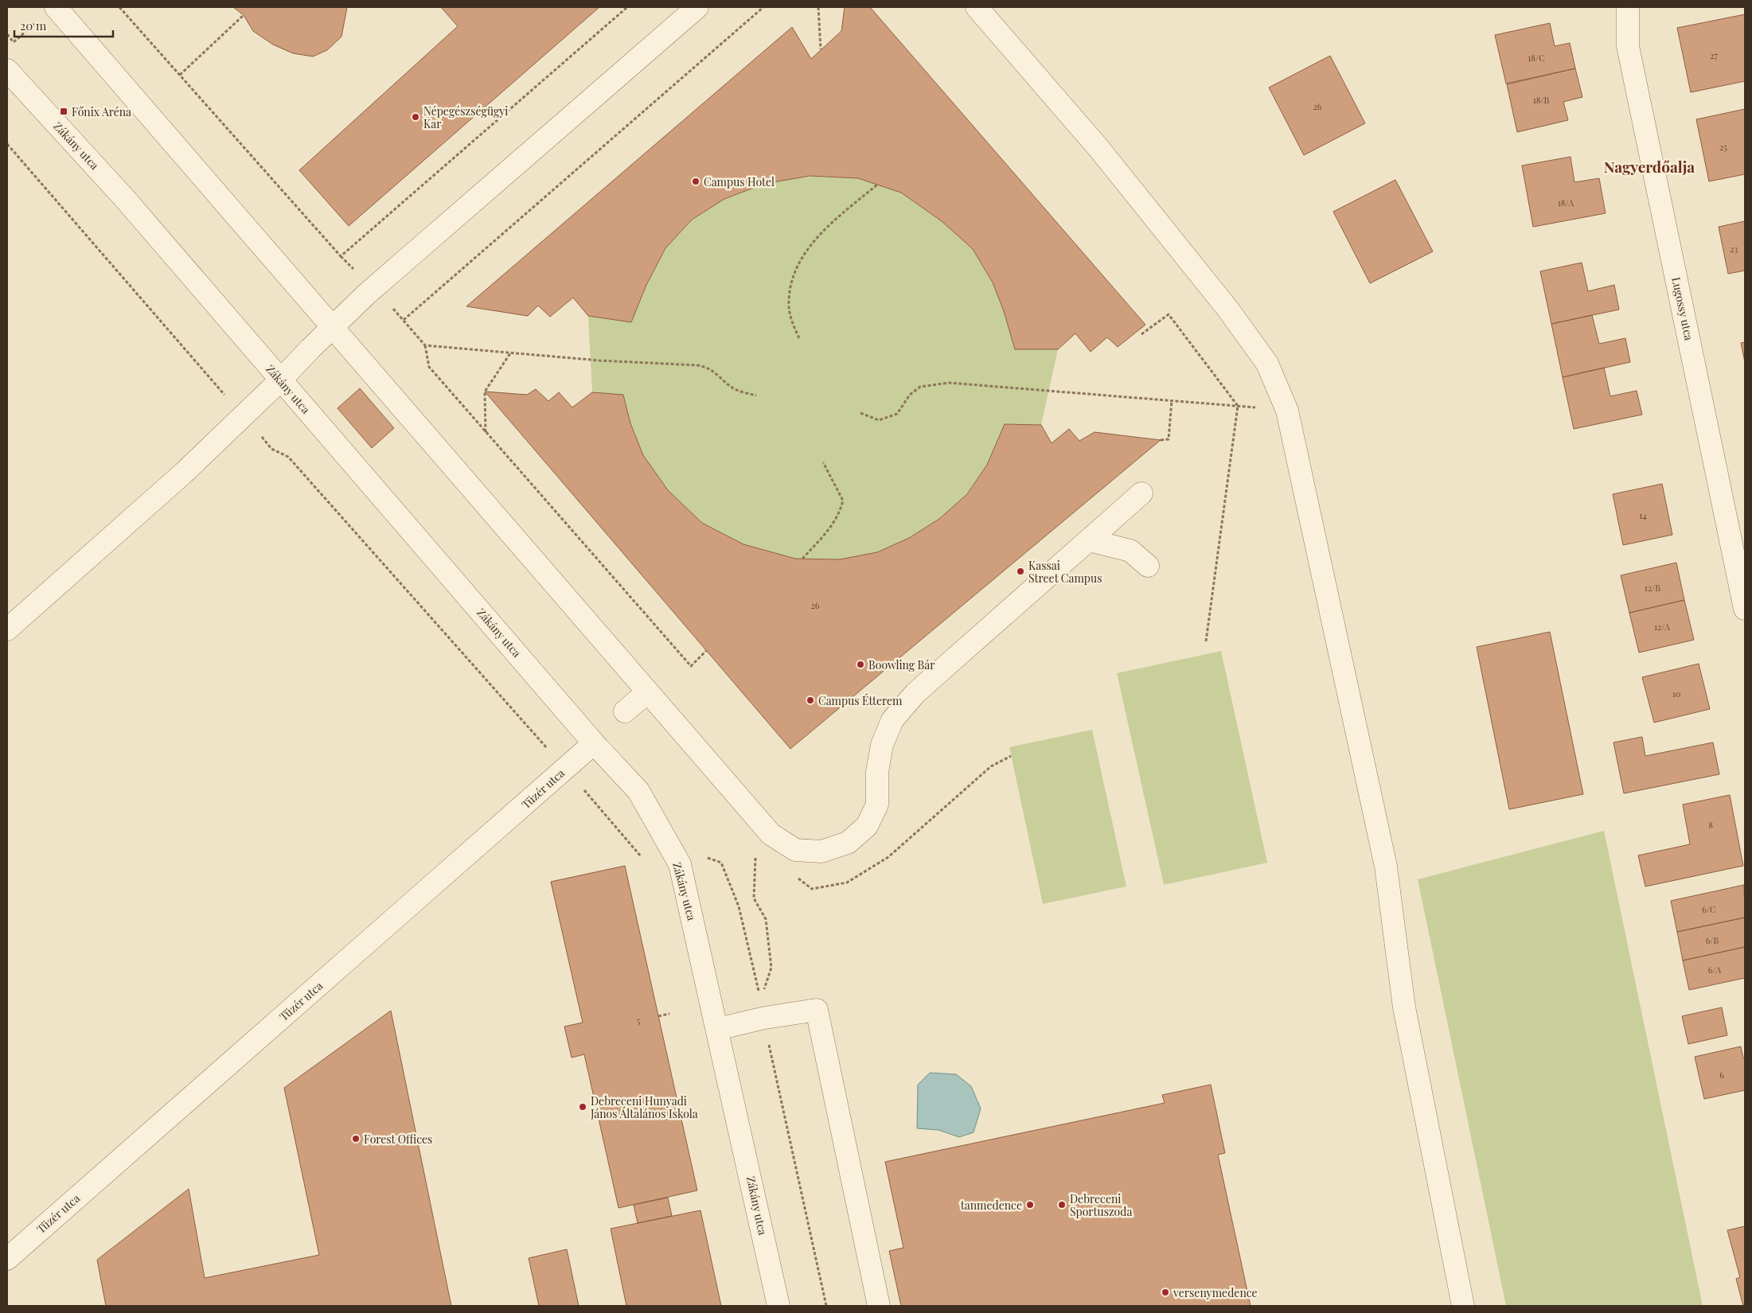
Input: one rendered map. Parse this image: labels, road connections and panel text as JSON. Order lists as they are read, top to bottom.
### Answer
{
  "streets": {
    "street": ["Zákány utca", "Lugossy utca", "Tüzér utca"]
  },
  "crossings": [
    ["Zákány utca", "Tüzér utca"]
  ],
  "districts": ["Nagyerdőalja"],
  "places": {
    "transit": ["Főnix Aréna"],
    "other": [
      "Népegészségügyi Kar",
      "Campus Hotel",
      "Kassai Street Campus",
      "Boowling Bár",
      "Campus Étterem",
      "Debreceni Hunyadi János Általános Iskola",
      "Forest Offices",
      "tanmedence",
      "Debreceni Sportuszoda",
      "versenymedence"
    ]
  },
  "house_numbers": [
    "27",
    "18/C",
    "18/B",
    "26",
    "25",
    "18/A",
    "23",
    "14",
    "12/B",
    "26",
    "12/A",
    "10",
    "8",
    "6/C",
    "6/B",
    "6/A",
    "5",
    "6"
  ],
  "scale_bar": "20 m"
}
